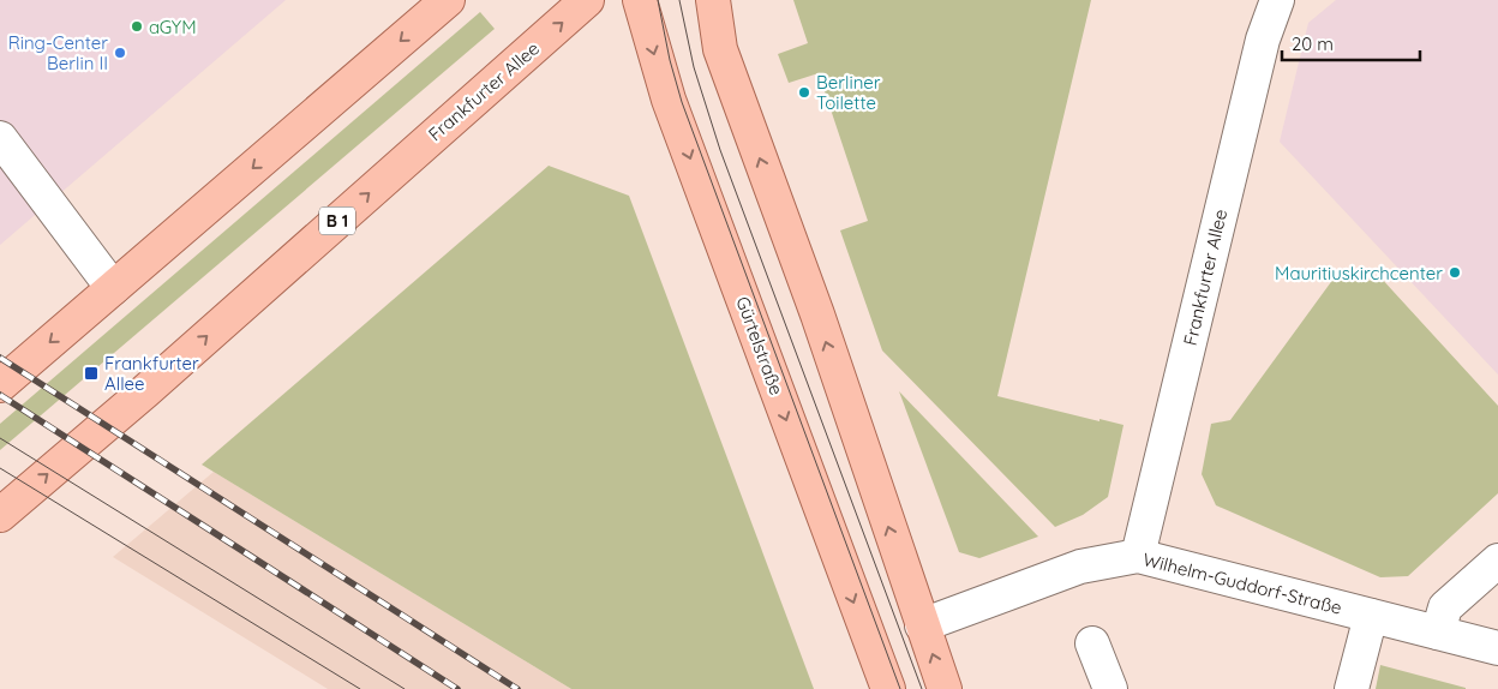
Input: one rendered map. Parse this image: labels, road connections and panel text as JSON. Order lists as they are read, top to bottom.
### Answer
{
  "streets": {
    "main road": ["Frankfurter Allee", "B 1", "Gürtelstraße"],
    "street": ["Wilhelm-Guddorf-Straße"]
  },
  "crossings": [
    ["Frankfurter Allee", "Wilhelm-Guddorf-Straße"]
  ],
  "places": {
    "other": [
      "aGYM",
      "Ring-Center Berlin II",
      "Berliner Toilette",
      "Mauritiuskirchcenter"
    ],
    "transit": ["Frankfurter Allee"]
  },
  "scale_bar": "20 m"
}
